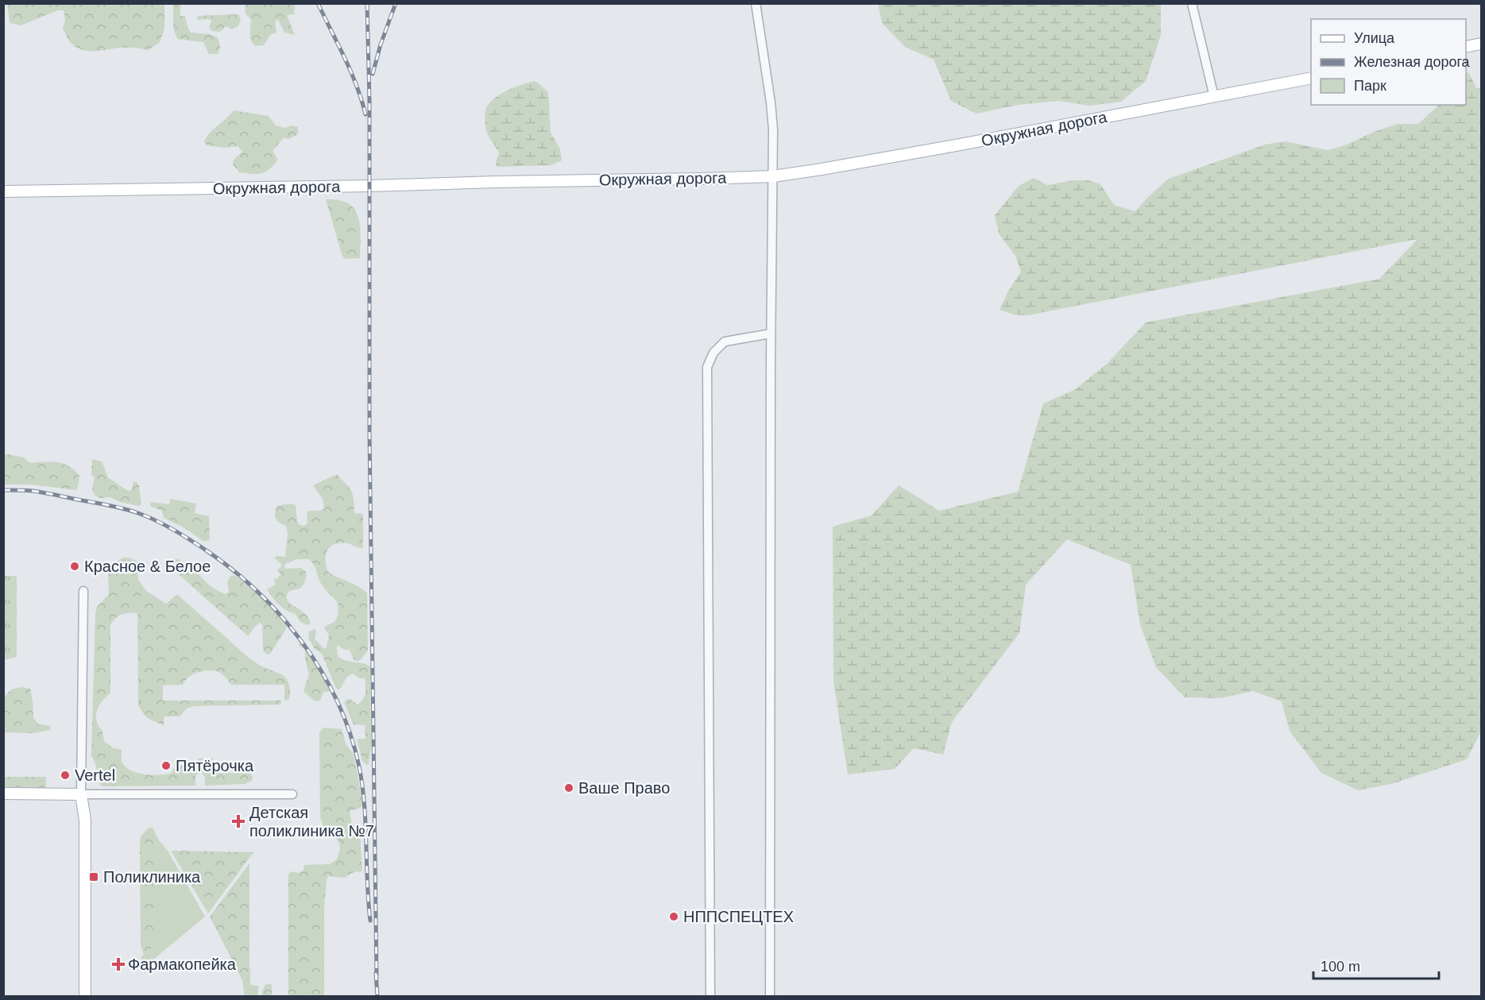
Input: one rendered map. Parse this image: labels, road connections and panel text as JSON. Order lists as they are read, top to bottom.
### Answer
{
  "streets": {
    "main road": ["Окружная дорога"]
  },
  "places": {
    "other": [
      "Красное & Белое",
      "Пятёрочка",
      "Vertel",
      "Ваше Право",
      "НППСПЕЦТЕХ"
    ],
    "health": ["Детская поликлиника №7", "Фармакопейка"],
    "transit": ["Поликлиника"]
  },
  "legend": ["Улица", "Железная дорога", "Парк"],
  "scale_bar": "100 m"
}
